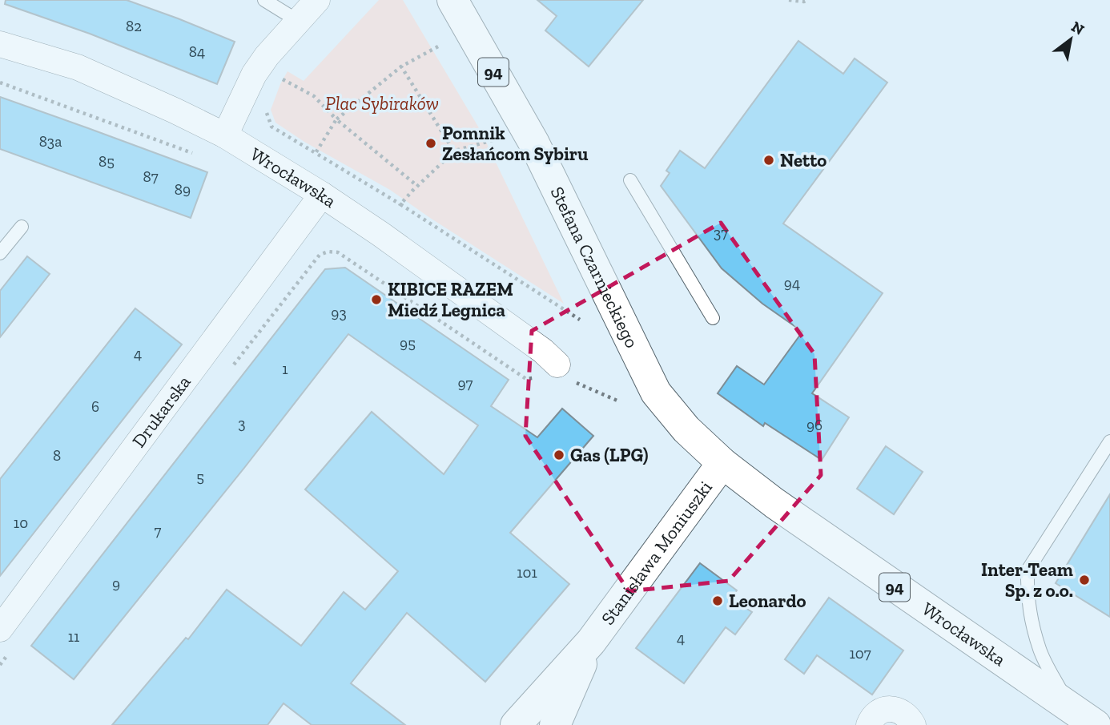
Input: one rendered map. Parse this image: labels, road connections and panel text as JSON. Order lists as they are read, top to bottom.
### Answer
{
  "streets": {
    "main road": [
      "94",
      "Wrocławska",
      "Stefana Czarnieckiego",
      "Stanisława Moniuszki"
    ],
    "street": ["Drukarska"]
  },
  "crossings": [
    ["Wrocławska", "Stefana Czarnieckiego"],
    ["Wrocławska", "Drukarska"],
    ["Wrocławska", "Stanisława Moniuszki"],
    ["Stefana Czarnieckiego", "Stanisława Moniuszki"]
  ],
  "parks": ["Plac Sybiraków"],
  "places": [
    "Pomnik Zesłańcom Sybiru",
    "Netto",
    "KIBICE RAZEM Miedź Legnica",
    "Gas (LPG)",
    "Inter-Team Sp. z o.o.",
    "Leonardo"
  ],
  "house_numbers": [
    "82",
    "84",
    "83a",
    "85",
    "87",
    "89",
    "37",
    "94",
    "93",
    "95",
    "4",
    "1",
    "97",
    "6",
    "3",
    "96",
    "8",
    "5",
    "10",
    "7",
    "101",
    "9",
    "11",
    "4",
    "107"
  ],
  "north": "top right"
}
